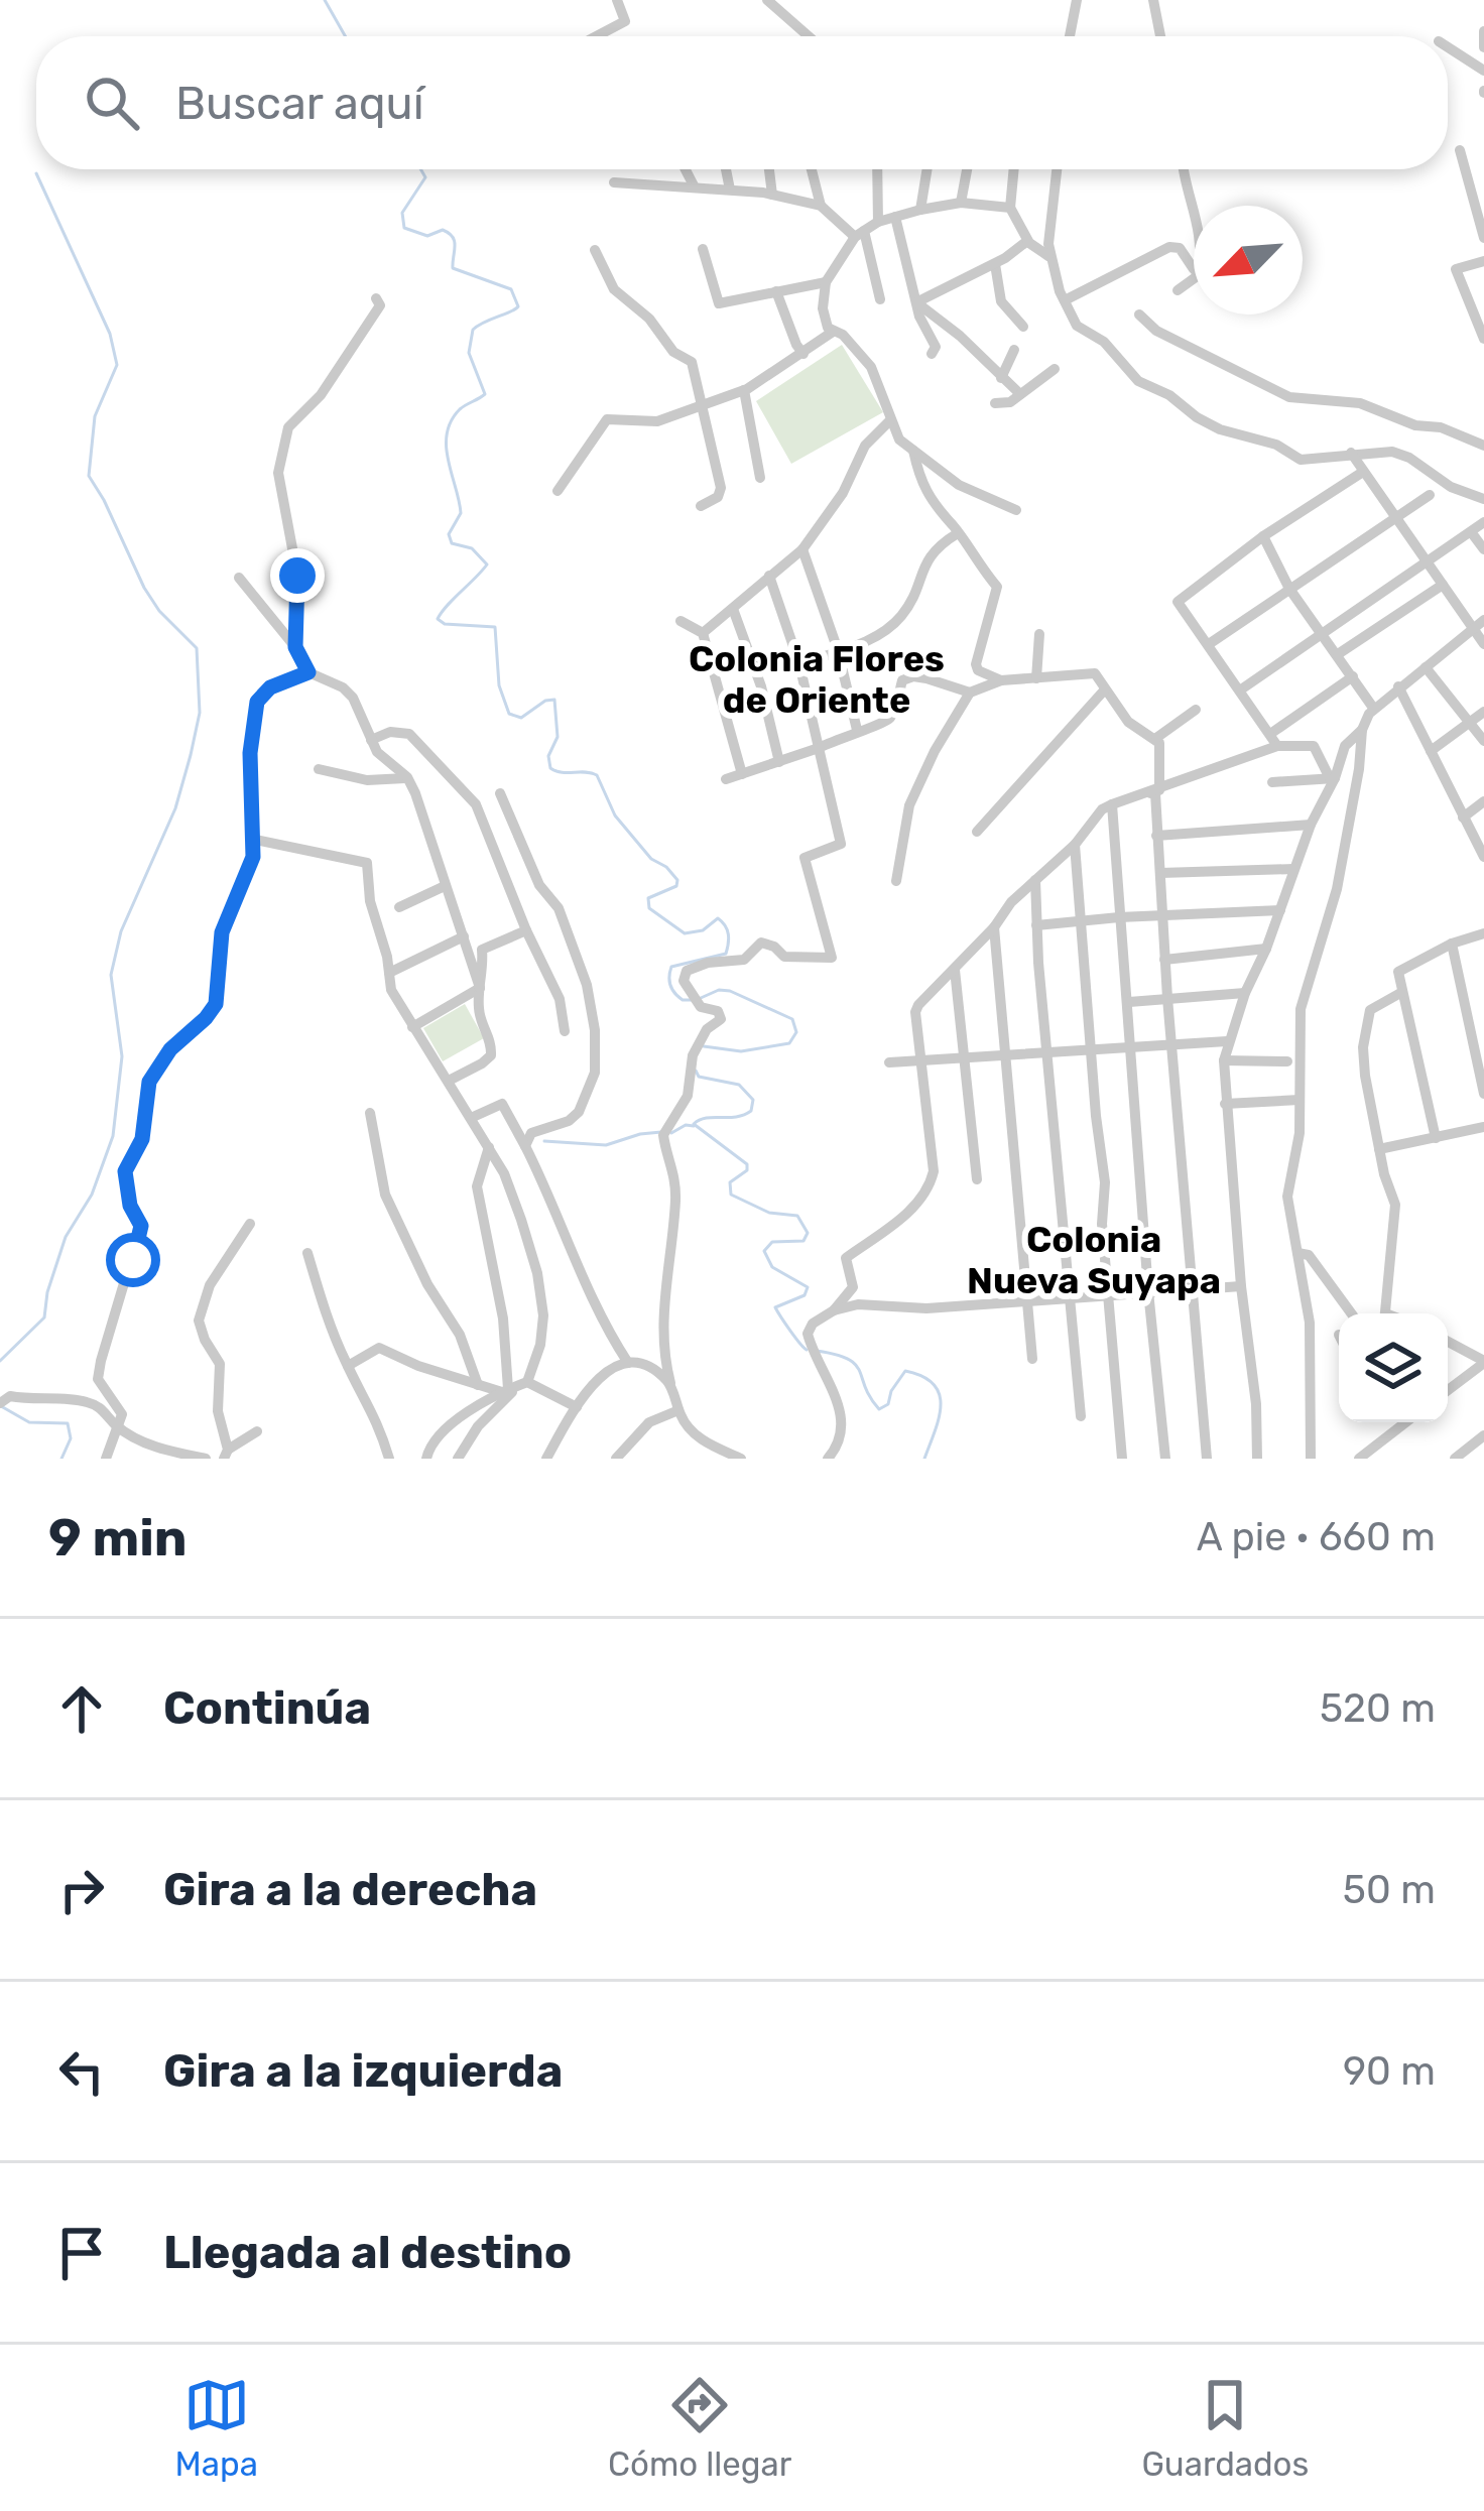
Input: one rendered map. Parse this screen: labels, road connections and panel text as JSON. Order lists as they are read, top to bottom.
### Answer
{
  "districts": ["Colonia Flores de Oriente", "Colonia Nueva Suyapa"],
  "north": "bottom left",
  "page": {
    "search": "Buscar aquí",
    "heading": ["9 min", "A pie · 660 m"],
    "list": [
      ["Continúa", "520 m"],
      ["Gira a la derecha", "50 m"],
      ["Gira a la izquierda", "90 m"],
      "Llegada al destino"
    ],
    "nav": ["Mapa", "Cómo llegar", "Guardados"]
  }
}
